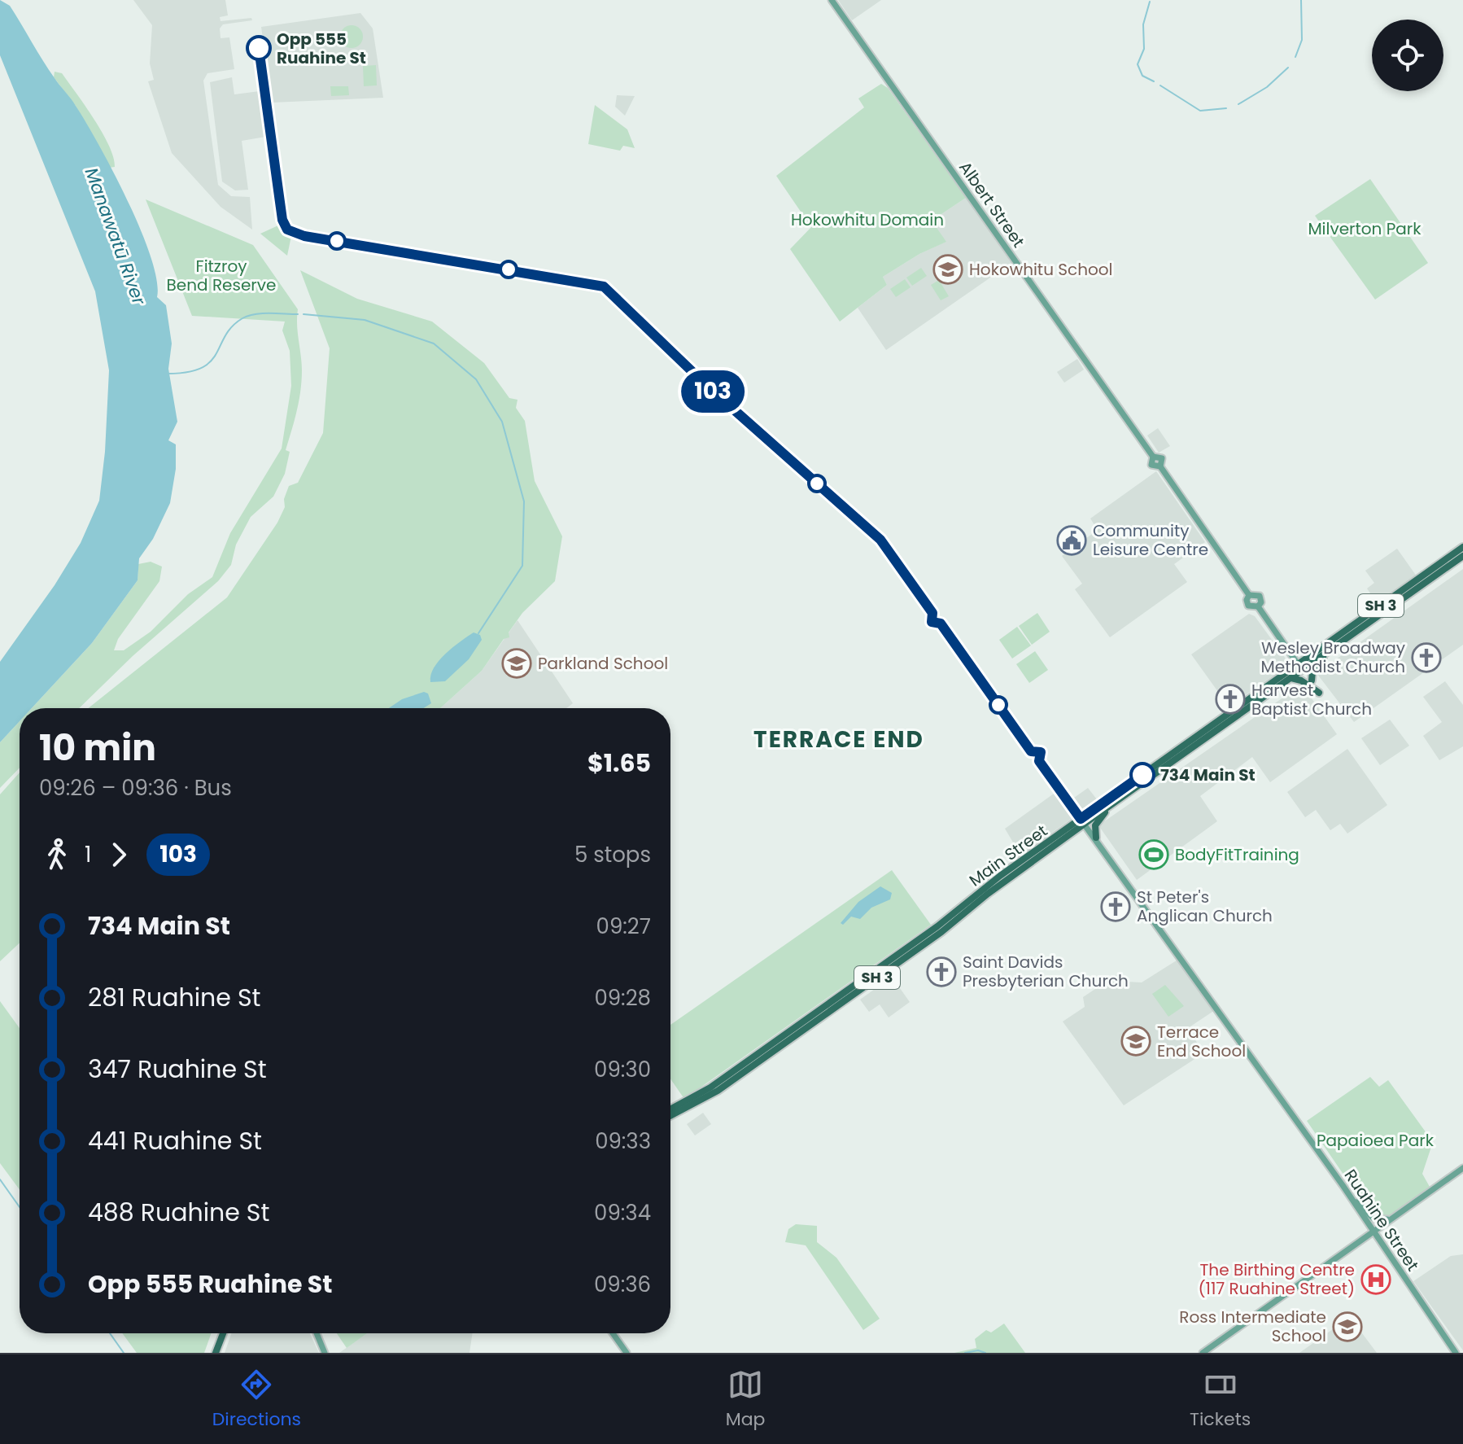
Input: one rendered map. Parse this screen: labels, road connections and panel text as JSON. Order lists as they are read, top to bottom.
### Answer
{
  "streets": {
    "highway": ["SH 3", "Main Street"],
    "main road": ["Albert Street", "Ruahine Street"]
  },
  "crossings": [
    ["Main Street", "Ruahine Street"]
  ],
  "districts": ["TERRACE END"],
  "water": ["Manawatū River"],
  "parks": [
    "Hokowhitu Domain",
    "Milverton Park",
    "Fitzroy Bend Reserve",
    "Papaioea Park"
  ],
  "places": {
    "other": ["Opp 555 Ruahine St", "734 Main St"],
    "school or university": [
      "Hokowhitu School",
      "Parkland School",
      "Terrace End School",
      "Ross Intermediate School"
    ],
    "public building": ["Community Leisure Centre"],
    "church": [
      "Wesley Broadway Methodist Church",
      "Harvest Baptist Church",
      "St Peter's Anglican Church",
      "Saint Davids Presbyterian Church"
    ],
    "sports": ["BodyFitTraining"],
    "hospital": ["The Birthing Centre (117 Ruahine Street)"]
  },
  "lines": ["bus line 103"],
  "page": {
    "on_map": "103",
    "heading": ["10 min", "09:26 – 09:36 · Bus", "$1.65"],
    "legs": ["1", "103", "5 stops"],
    "list": [
      {
        "name": "734 Main St",
        "value": "09:27"
      },
      {
        "name": "281 Ruahine St",
        "value": "09:28"
      },
      {
        "name": "347 Ruahine St",
        "value": "09:30"
      },
      {
        "name": "441 Ruahine St",
        "value": "09:33"
      },
      {
        "name": "488 Ruahine St",
        "value": "09:34"
      },
      {
        "name": "Opp 555 Ruahine St",
        "value": "09:36"
      }
    ],
    "tabs": ["Directions", "Map", "Tickets"]
  }
}
